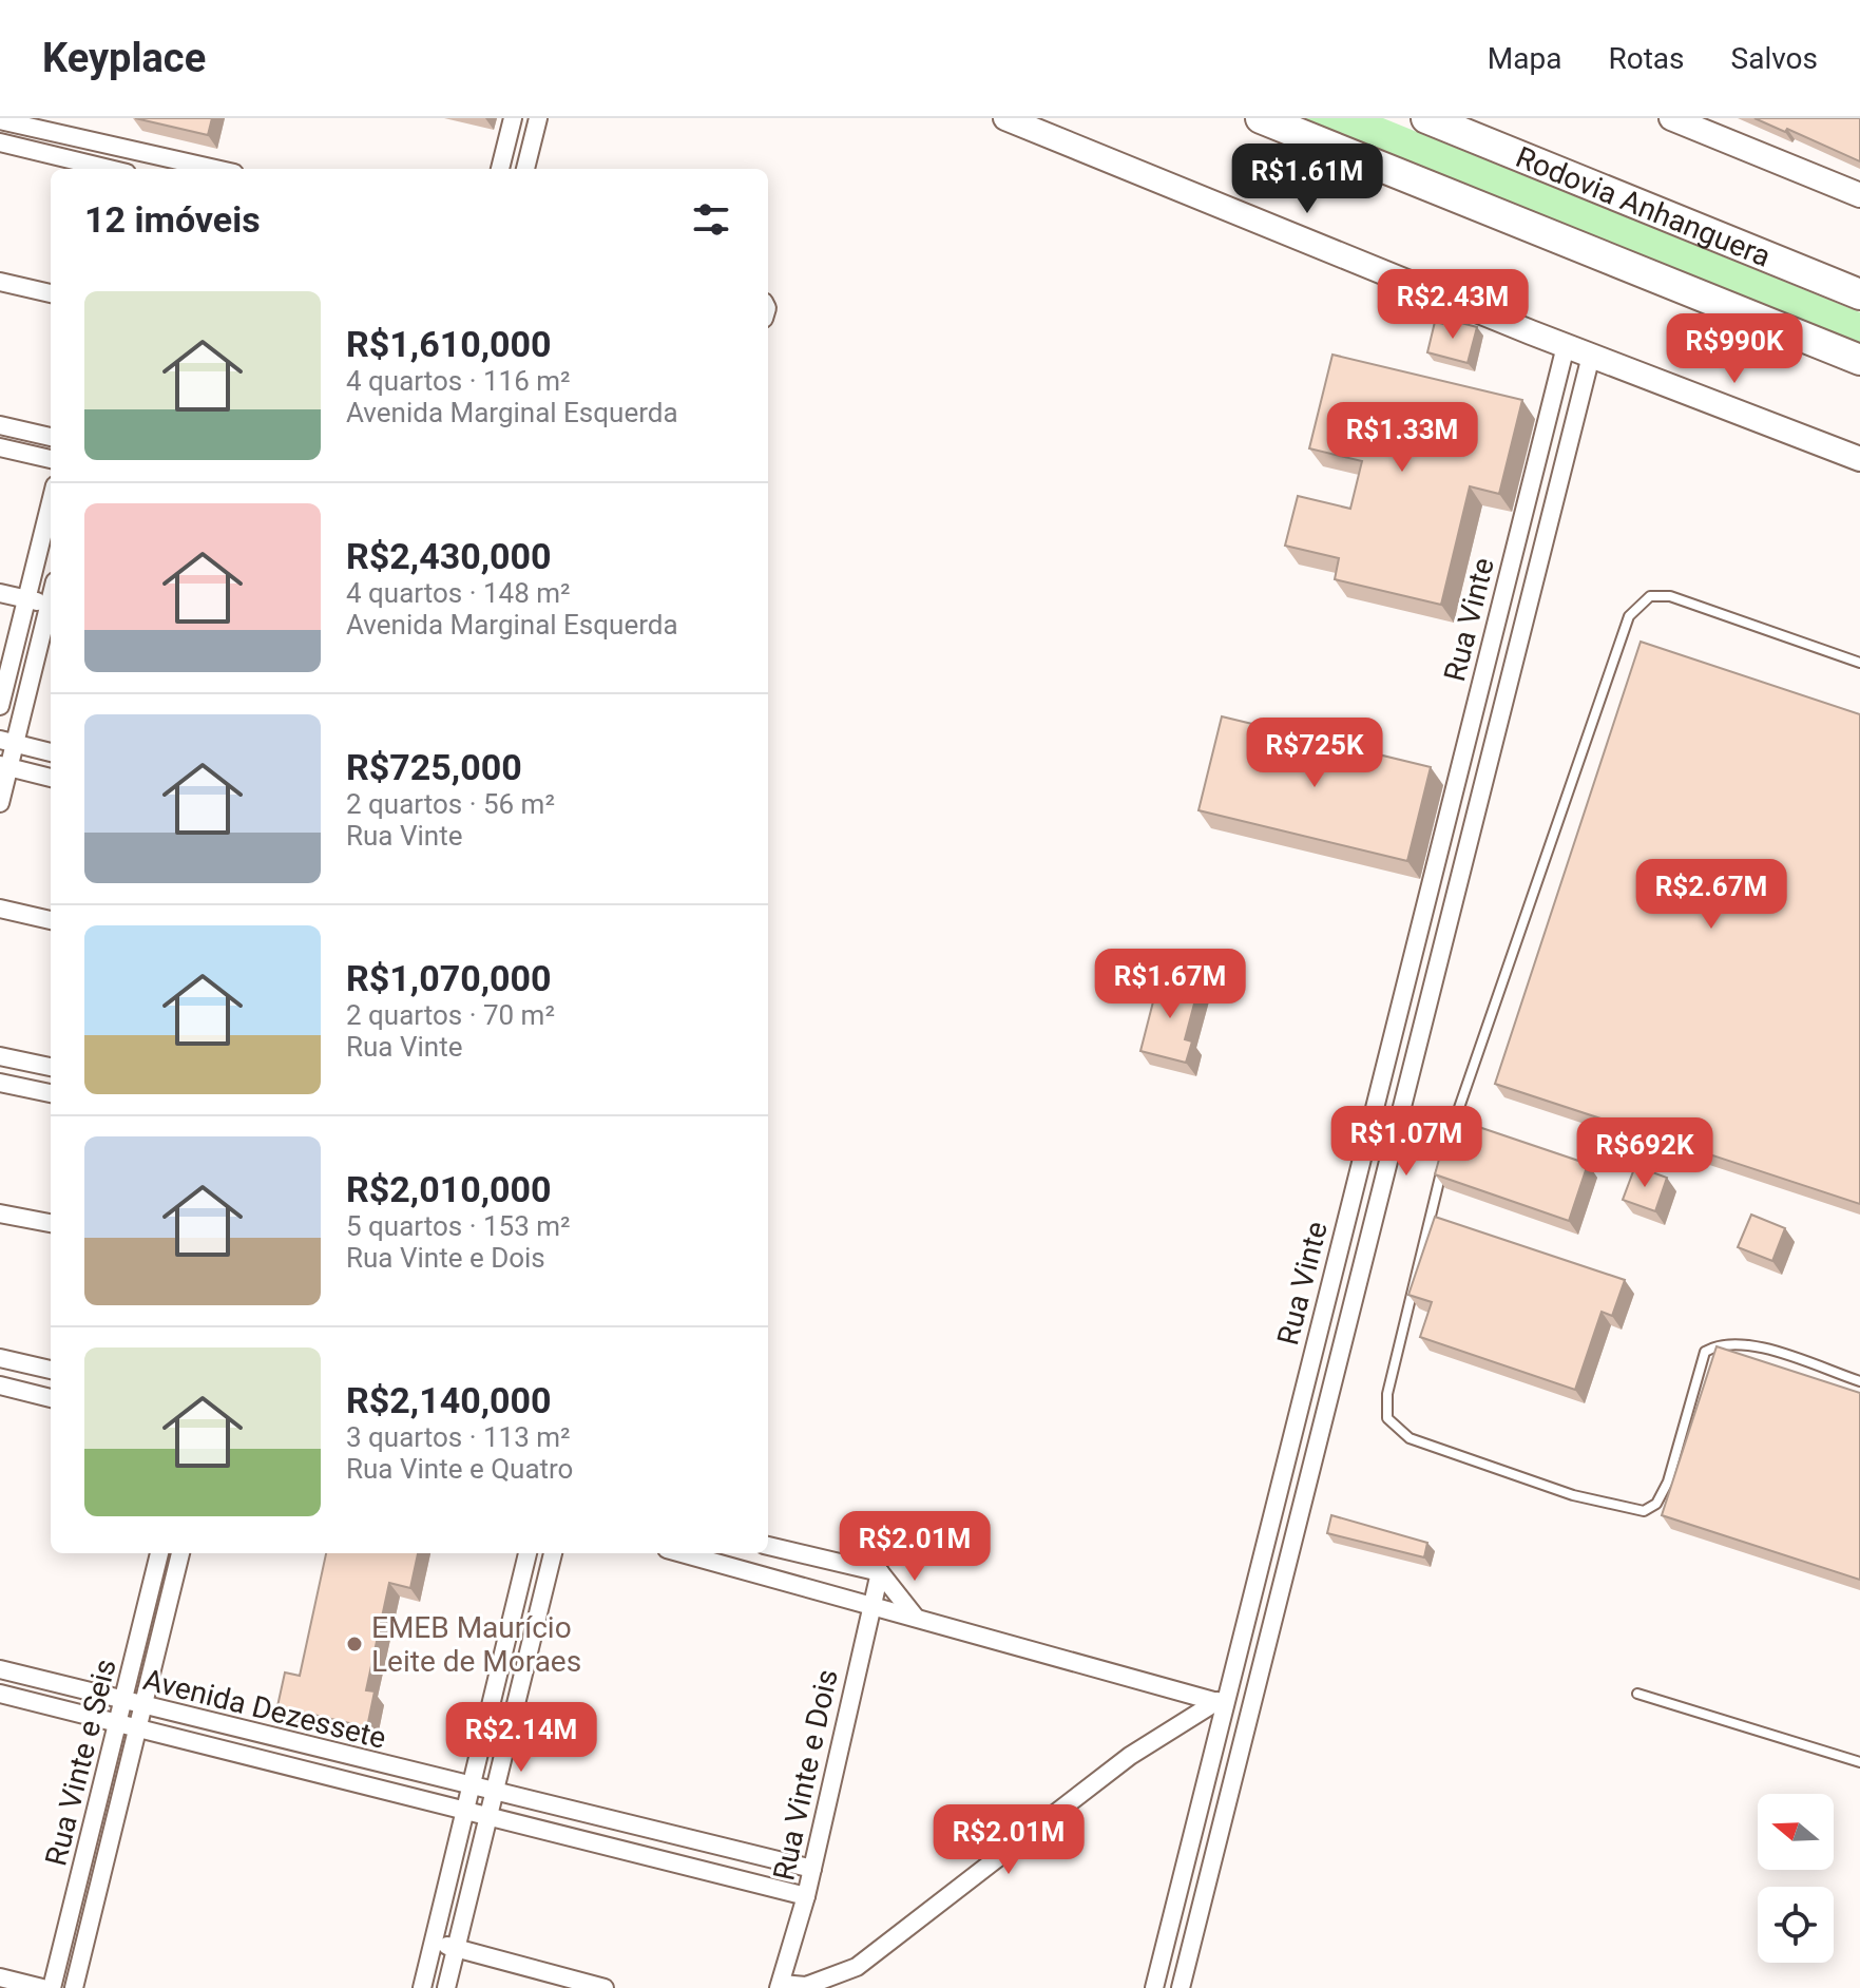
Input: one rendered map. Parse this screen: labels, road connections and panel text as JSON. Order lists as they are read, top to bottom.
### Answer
{
  "streets": {
    "highway": ["Rodovia Anhanguera"],
    "street": [
      "Rua Vinte",
      "Avenida Dezessete",
      "Rua Vinte e Seis",
      "Rua Vinte e Dois"
    ]
  },
  "crossings": [
    ["Avenida Dezessete", "Rua Vinte e Seis"],
    ["Avenida Dezessete", "Rua Vinte e Dois"]
  ],
  "places": ["EMEB Maurício Leite de Moraes"],
  "north": "left",
  "page": {
    "header": "Keyplace",
    "nav": ["Mapa", "Rotas", "Salvos"],
    "price": [
      "R$1.61M",
      "R$2.43M",
      "R$990K",
      "R$1.33M",
      "R$725K",
      "R$2.67M",
      "R$1.67M",
      "R$1.07M",
      "R$692K",
      "R$2.01M",
      "R$2.14M",
      "R$2.01M"
    ],
    "heading": "12 imóveis",
    "list": [
      {
        "name": "R$1,610,000",
        "note": "4 quartos · 116 m² · Avenida Marginal Esquerda"
      },
      {
        "name": "R$2,430,000",
        "note": "4 quartos · 148 m² · Avenida Marginal Esquerda"
      },
      {
        "name": "R$725,000",
        "note": "2 quartos · 56 m² · Rua Vinte"
      },
      {
        "name": "R$1,070,000",
        "note": "2 quartos · 70 m² · Rua Vinte"
      },
      {
        "name": "R$2,010,000",
        "note": "5 quartos · 153 m² · Rua Vinte e Dois"
      },
      {
        "name": "R$2,140,000",
        "note": "3 quartos · 113 m² · Rua Vinte e Quatro"
      }
    ]
  }
}
